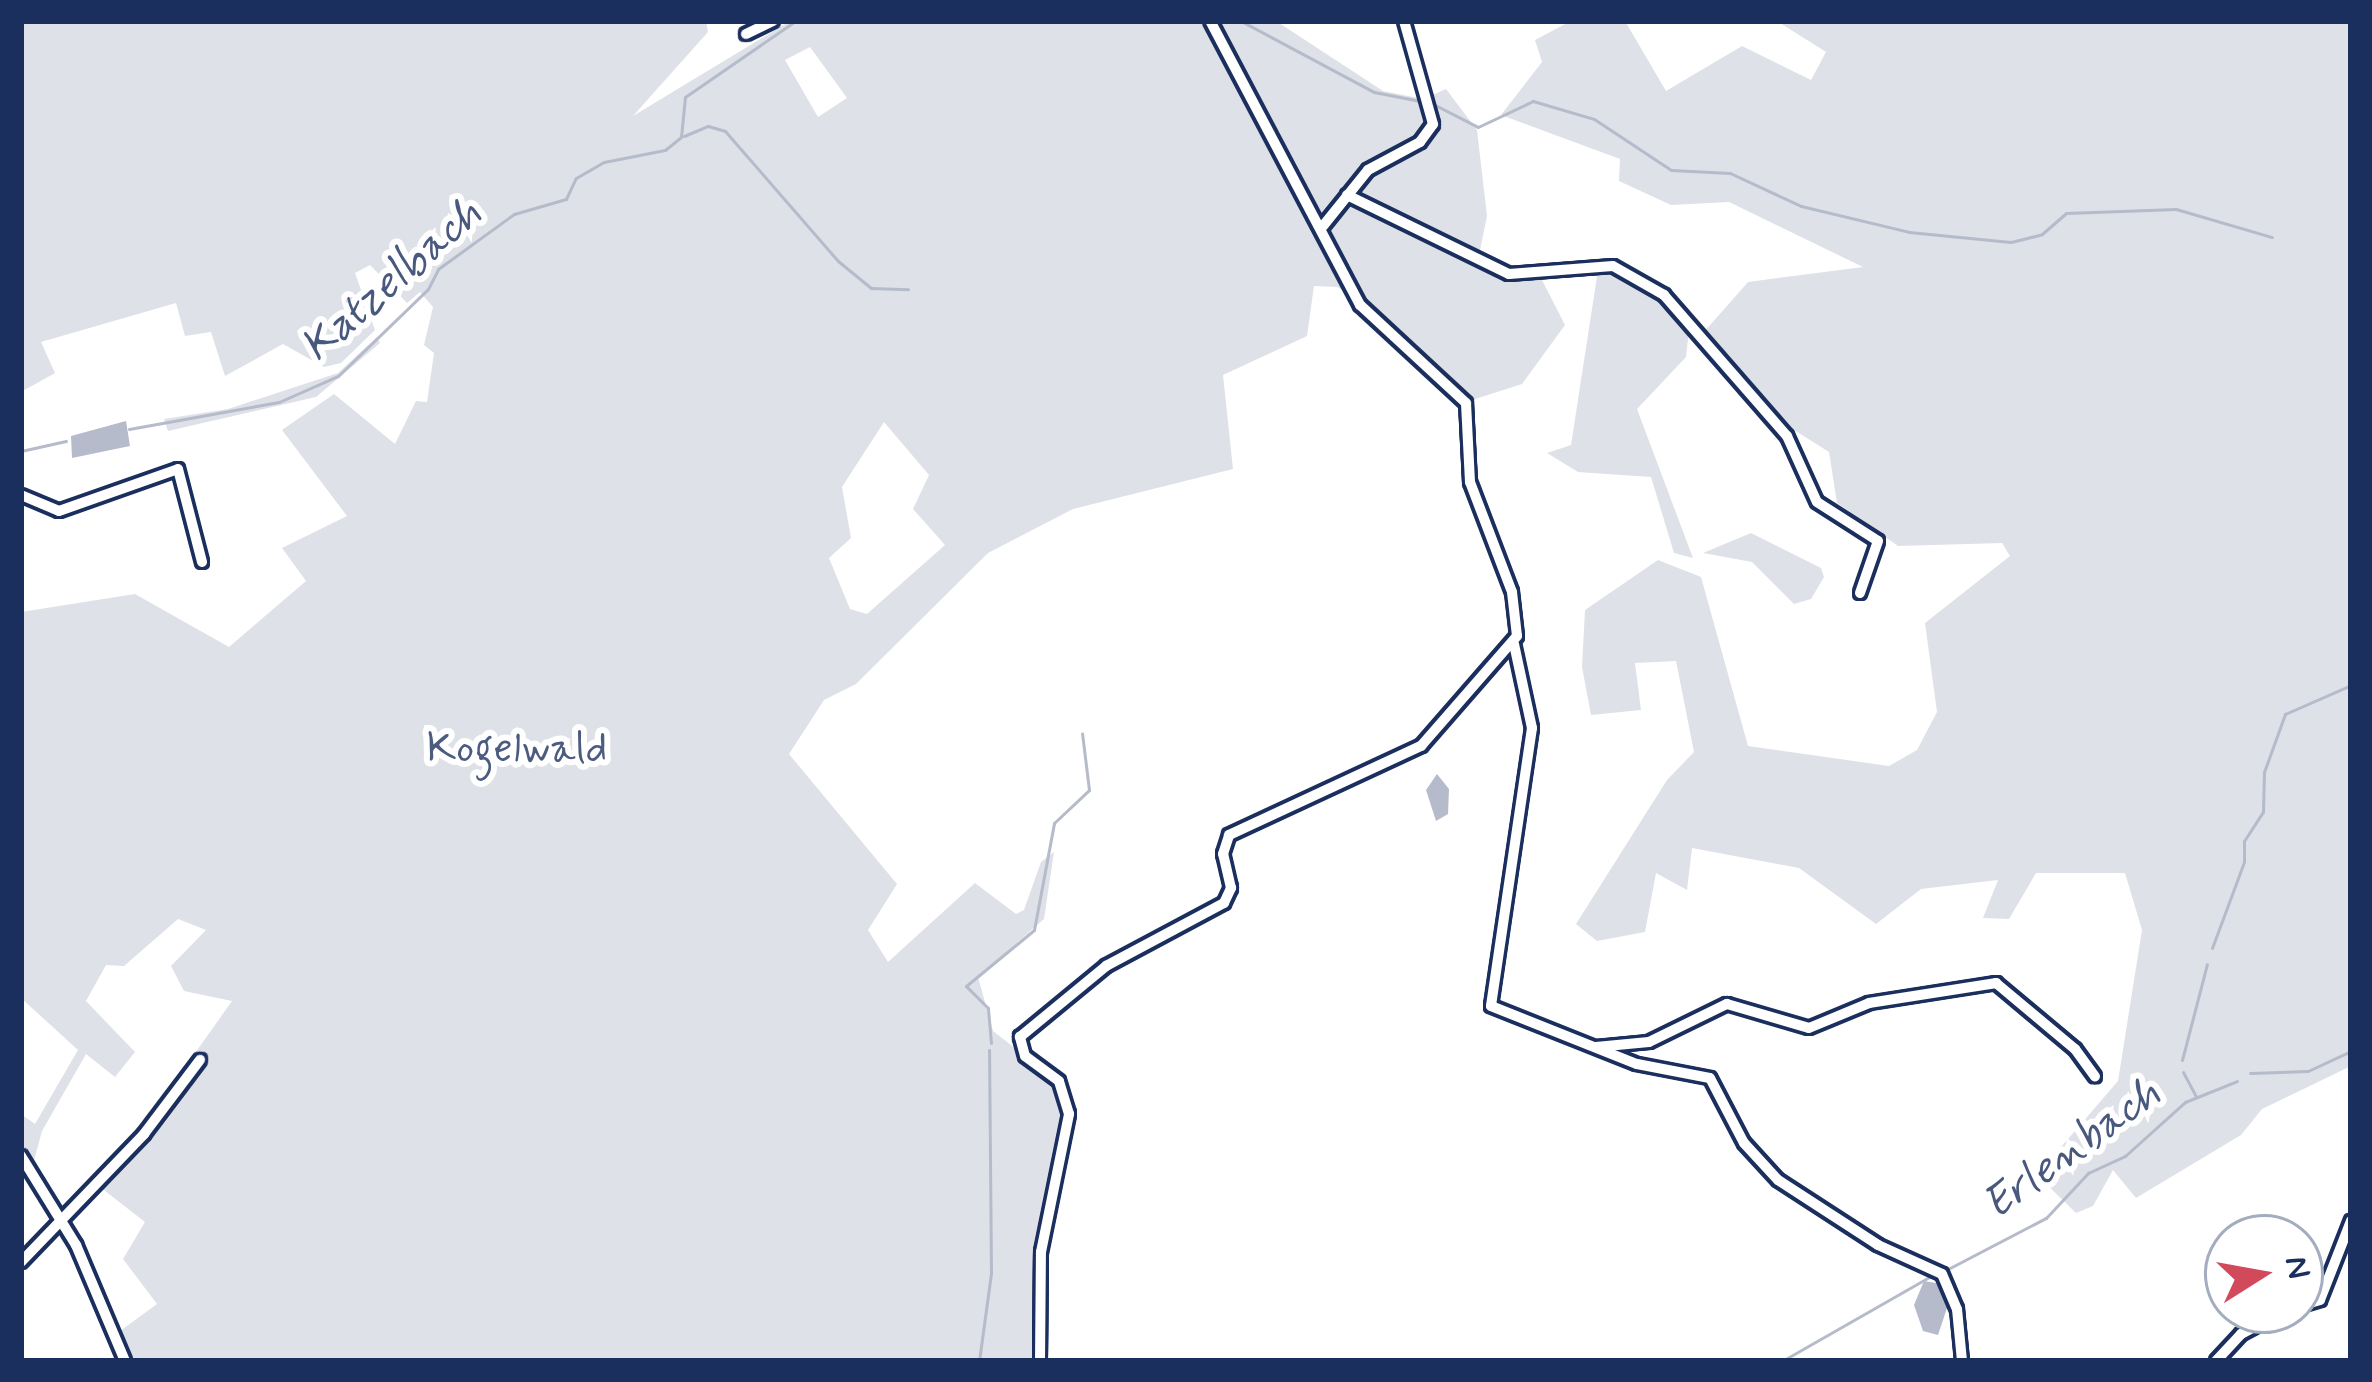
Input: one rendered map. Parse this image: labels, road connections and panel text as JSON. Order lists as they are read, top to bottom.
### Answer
{
  "water": ["Katzelbach", "Erlenbach"],
  "parks": ["Kogelwald"],
  "north": "right"
}
